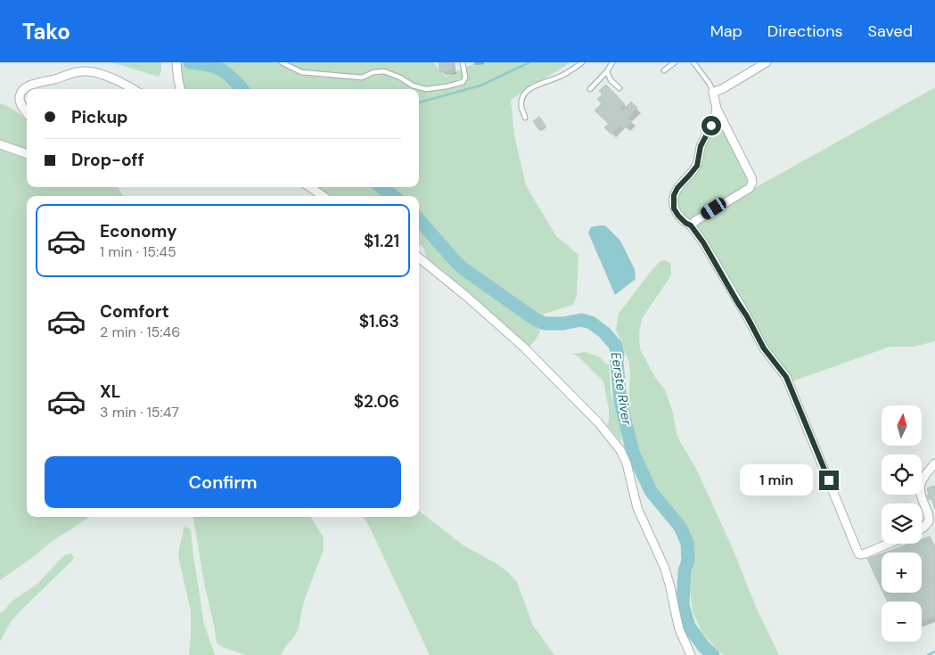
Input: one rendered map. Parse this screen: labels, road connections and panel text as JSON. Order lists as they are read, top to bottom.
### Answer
{
  "water": ["Eerste River"],
  "north": "top",
  "page": {
    "header": "Tako",
    "nav": ["Map", "Directions", "Saved"],
    "banner": ["Pickup", "Drop-off"],
    "list": [
      {
        "name": "Economy",
        "note": "1 min · 15:45",
        "value": "$1.21"
      },
      {
        "name": "Comfort",
        "note": "2 min · 15:46",
        "value": "$1.63"
      },
      {
        "name": "XL",
        "note": "3 min · 15:47",
        "value": "$2.06"
      }
    ],
    "map_buttons": ["+", "−"],
    "buttons": "Confirm",
    "bubble": "1 min"
  }
}
